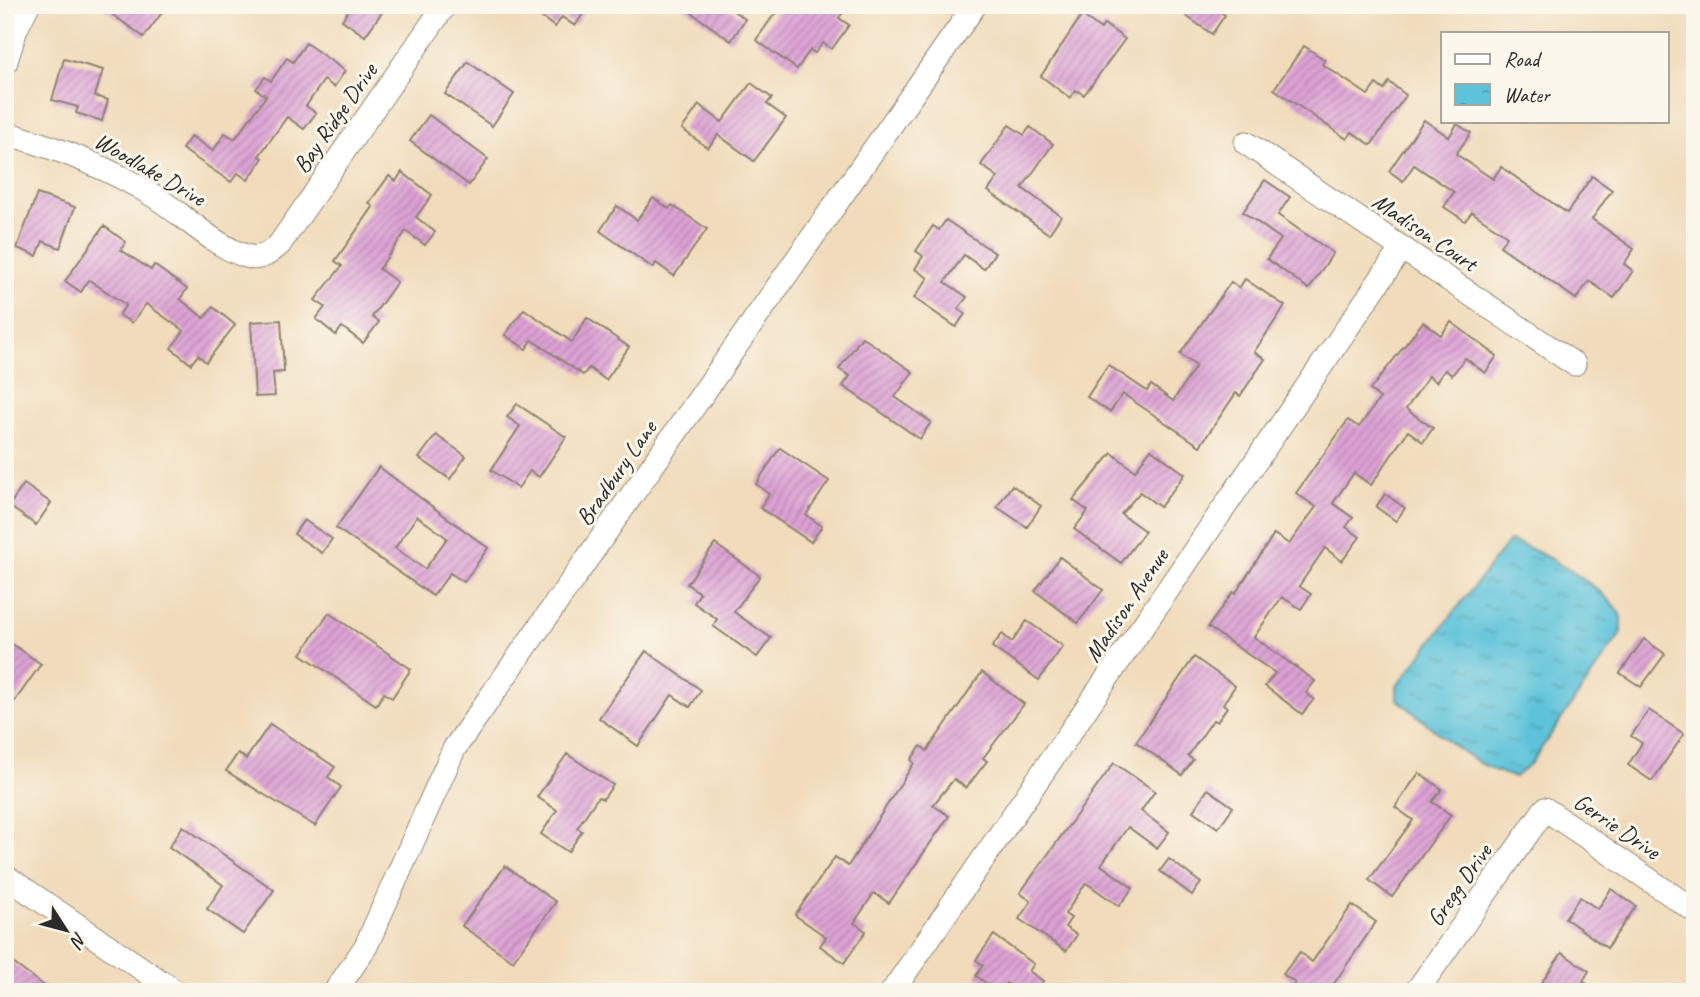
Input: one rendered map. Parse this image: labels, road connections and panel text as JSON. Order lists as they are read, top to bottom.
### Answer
{
  "streets": {
    "street": [
      "Bay Ridge Drive",
      "Woodlake Drive",
      "Madison Court",
      "Bradbury Lane",
      "Madison Avenue",
      "Gerrie Drive",
      "Gregg Drive"
    ]
  },
  "crossings": [
    ["Bay Ridge Drive", "Woodlake Drive"],
    ["Madison Court", "Madison Avenue"],
    ["Gerrie Drive", "Gregg Drive"]
  ],
  "legend": ["Road", "Water"],
  "north": "bottom right"
}
